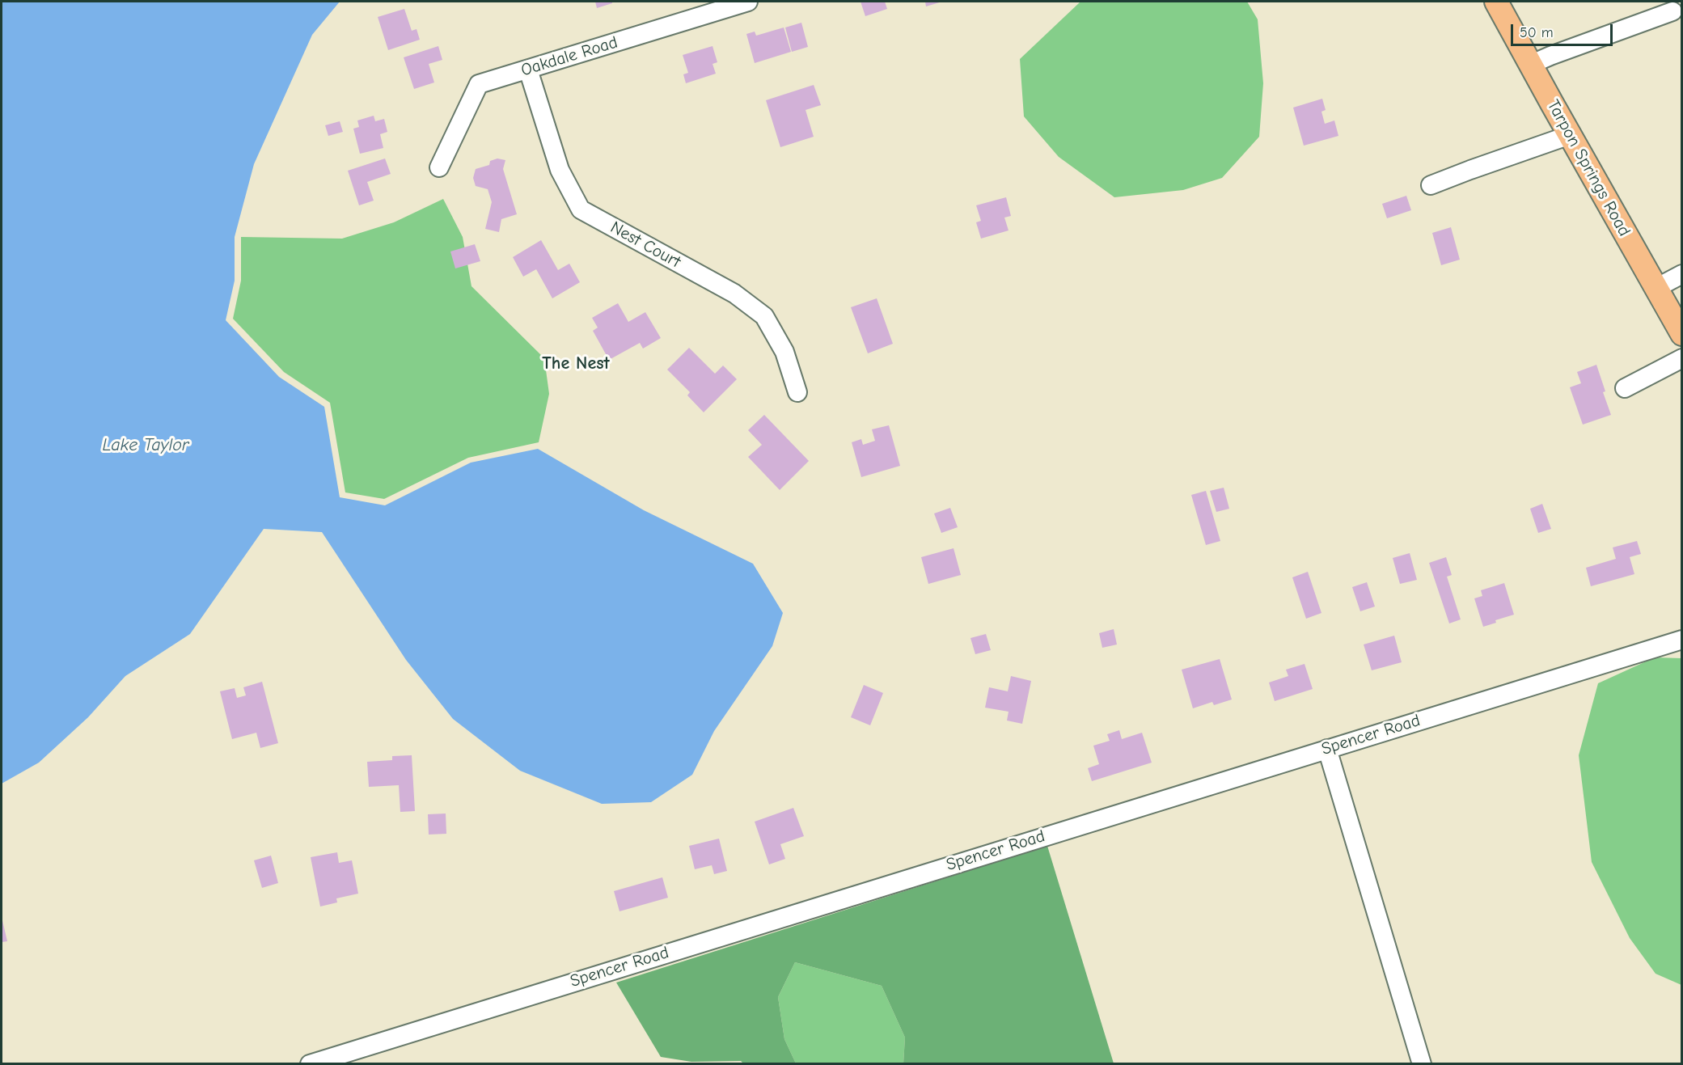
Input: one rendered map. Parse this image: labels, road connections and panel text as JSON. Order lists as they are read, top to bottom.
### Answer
{
  "streets": {
    "main road": ["Tarpon Springs Road"],
    "street": ["Oakdale Road", "Nest Court", "Spencer Road"]
  },
  "crossings": [
    ["Oakdale Road", "Nest Court"]
  ],
  "districts": ["The Nest"],
  "water": ["Lake Taylor"],
  "scale_bar": "50 m"
}
